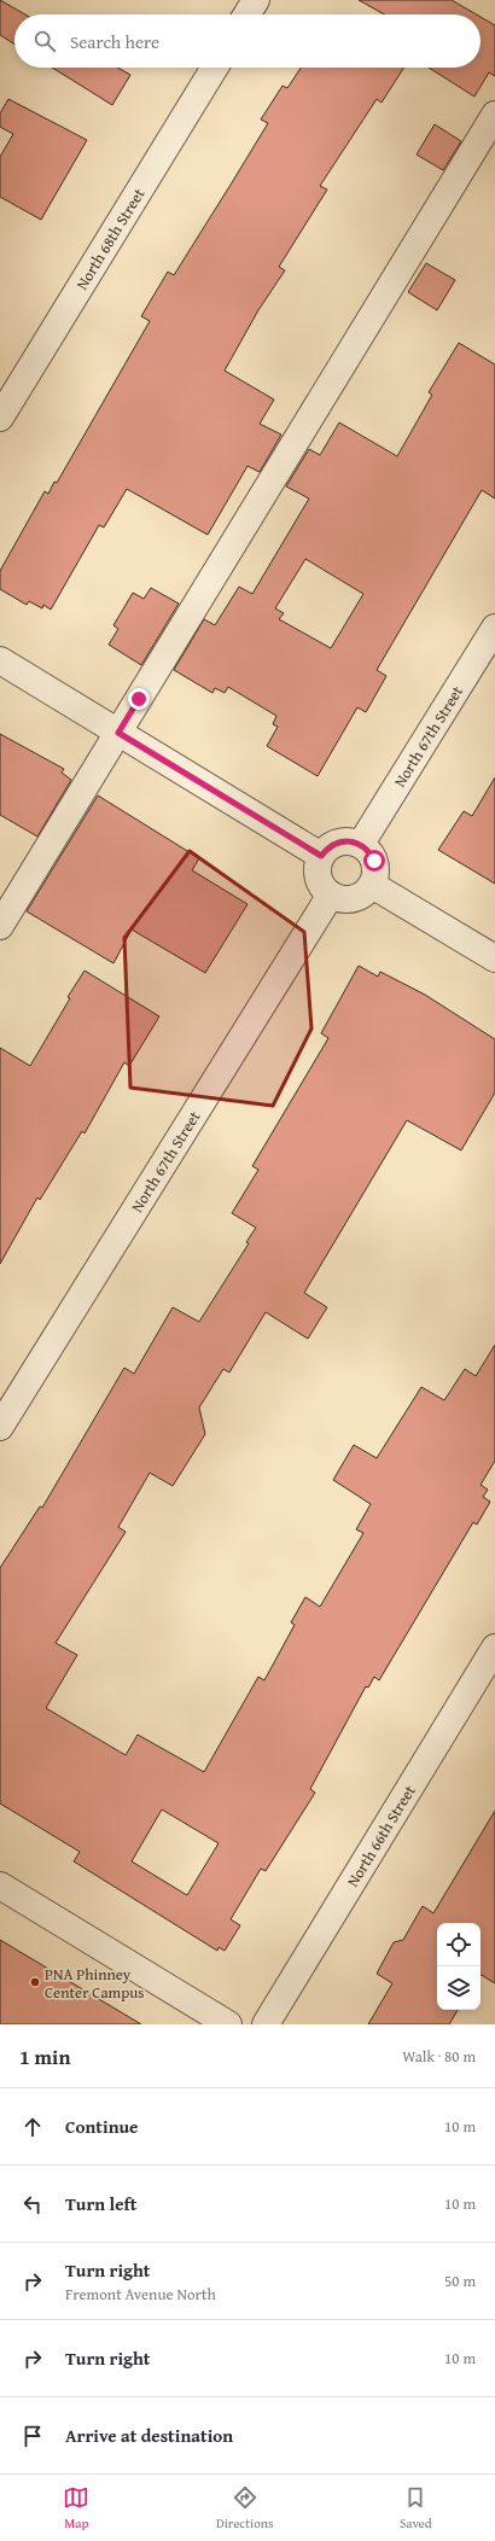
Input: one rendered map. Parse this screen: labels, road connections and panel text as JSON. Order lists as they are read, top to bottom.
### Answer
{
  "streets": {
    "street": ["North 68th Street", "North 67th Street", "North 66th Street"]
  },
  "places": ["PNA Phinney Center Campus"],
  "page": {
    "search": "Search here",
    "heading": ["1 min", "Walk · 80 m"],
    "list": [
      ["Continue", "10 m"],
      ["Turn left", "10 m"],
      ["Turn right", "Fremont Avenue North", "50 m"],
      ["Turn right", "10 m"],
      "Arrive at destination"
    ],
    "nav": ["Map", "Directions", "Saved"]
  }
}
